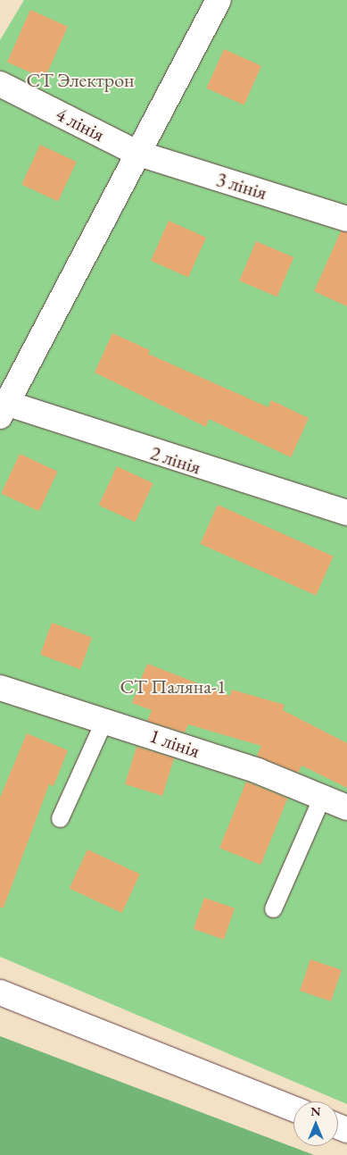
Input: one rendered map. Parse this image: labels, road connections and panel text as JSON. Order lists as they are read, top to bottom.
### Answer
{
  "streets": {
    "street": [
      "4 лінія",
      "3 лінія",
      "2 лінія",
      "1 лінія"
    ]
  },
  "crossings": [
    ["4 лінія", "3 лінія"]
  ],
  "parks": ["СТ Электрон", "СТ Паляна-1"],
  "north": "top"
}
